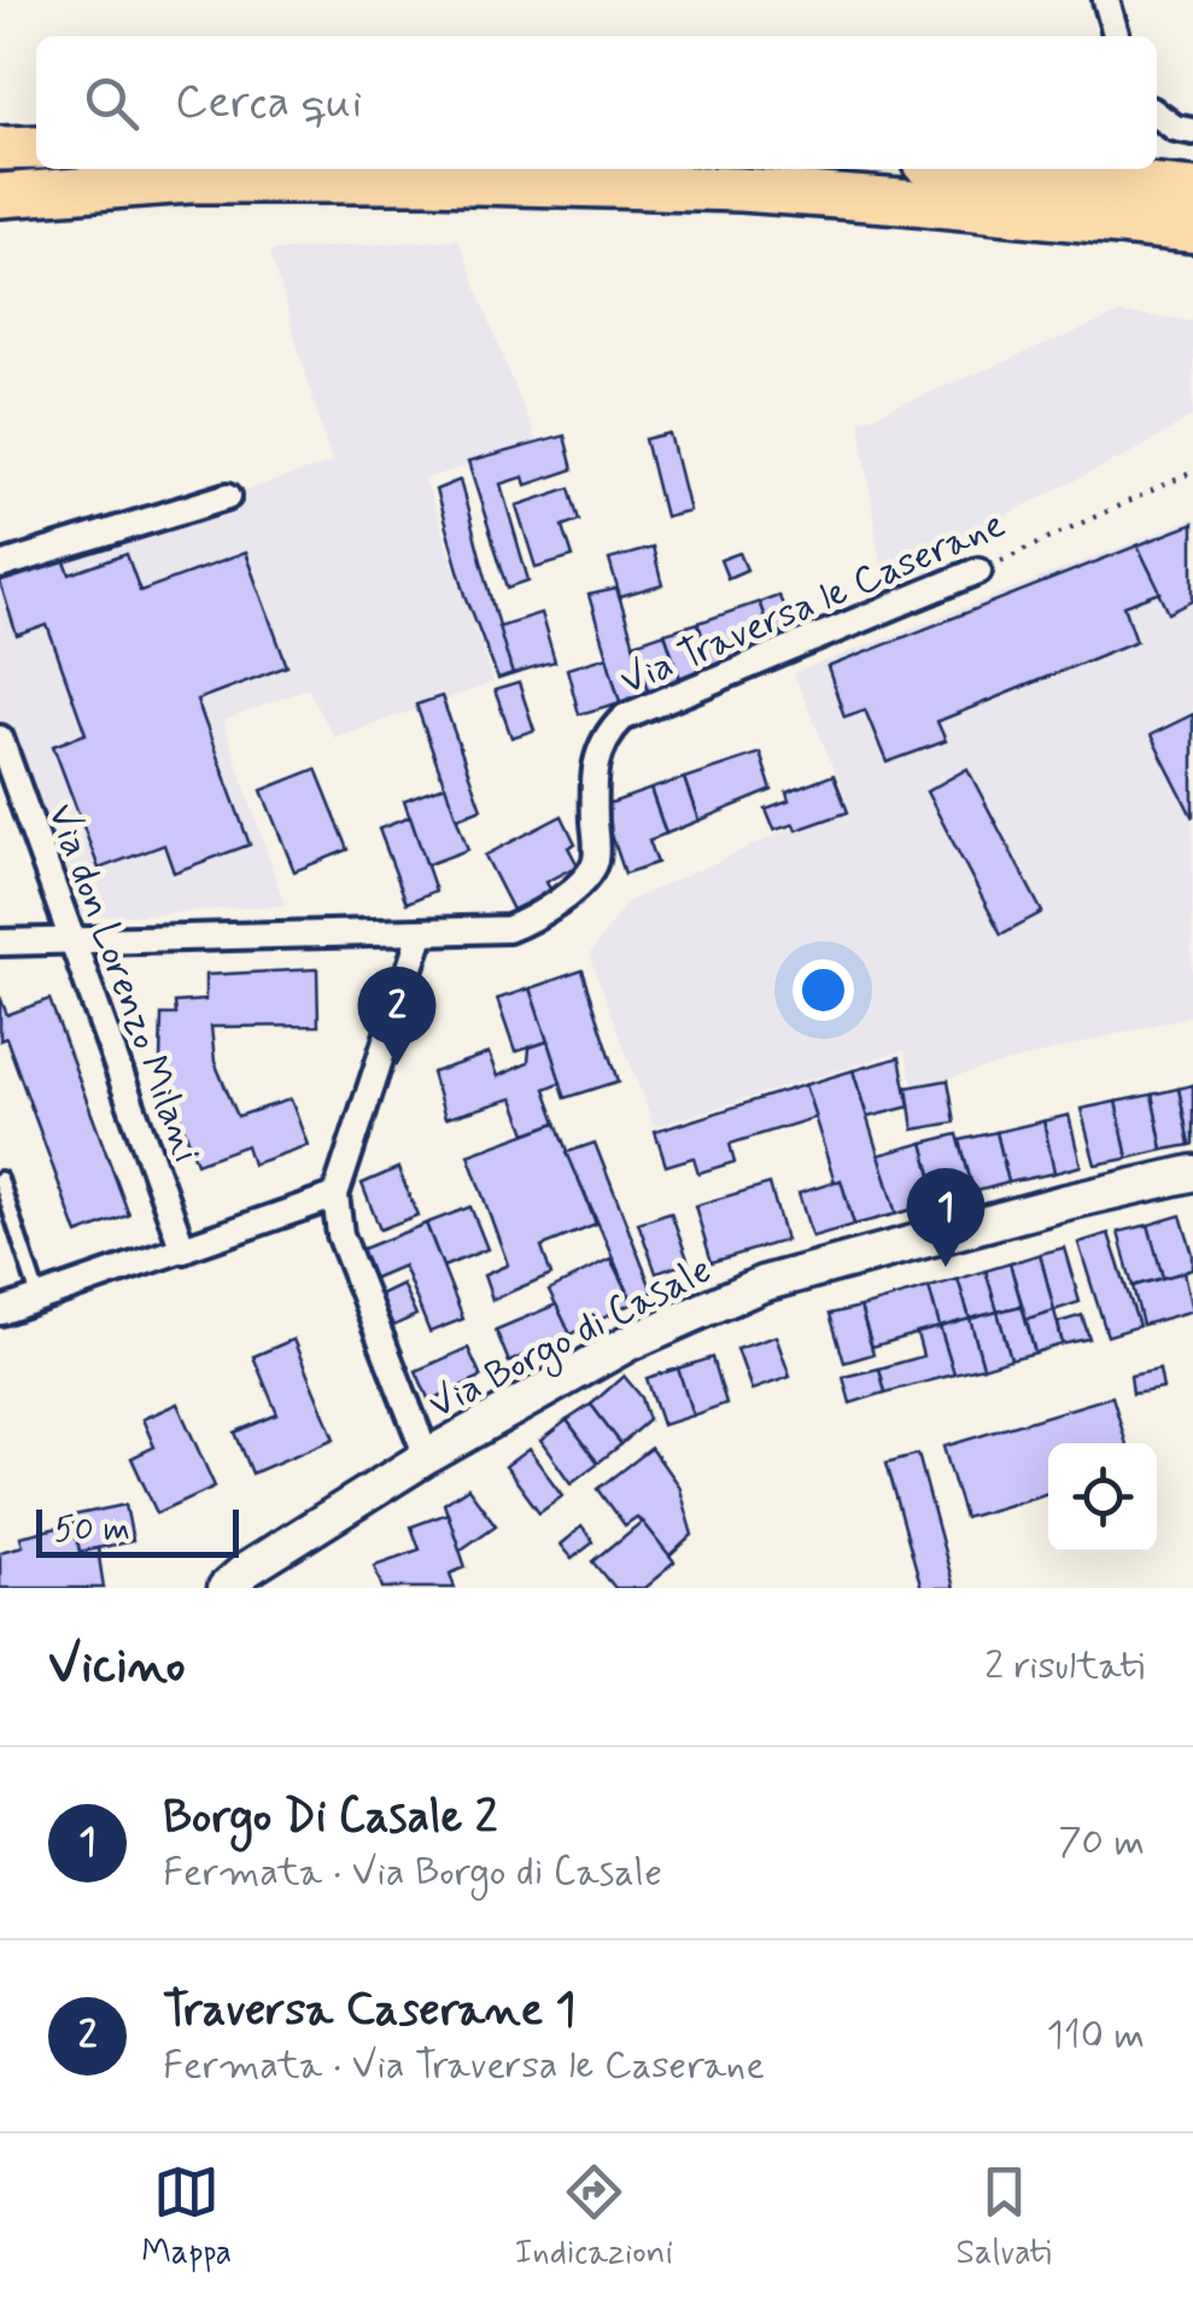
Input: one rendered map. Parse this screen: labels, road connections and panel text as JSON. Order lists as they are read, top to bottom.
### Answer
{
  "streets": {
    "street": ["Via Traversa le Caserane", "Via don Lorenzo Milani", "Via Borgo di Casale"]
  },
  "crossings": [
    ["Via Traversa le Caserane", "Via don Lorenzo Milani"]
  ],
  "scale_bar": "50 m",
  "page": {
    "search": "Cerca qui",
    "pins": ["2", "1"],
    "scale": "50 m",
    "heading": ["Vicino", "2 risultati"],
    "list": [
      {
        "mark": "1",
        "name": "Borgo Di Casale 2",
        "note": "Fermata · Via Borgo di Casale",
        "value": "70 m"
      },
      {
        "mark": "2",
        "name": "Traversa Caserane 1",
        "note": "Fermata · Via Traversa le Caserane",
        "value": "110 m"
      }
    ],
    "nav": ["Mappa", "Indicazioni", "Salvati"]
  }
}
